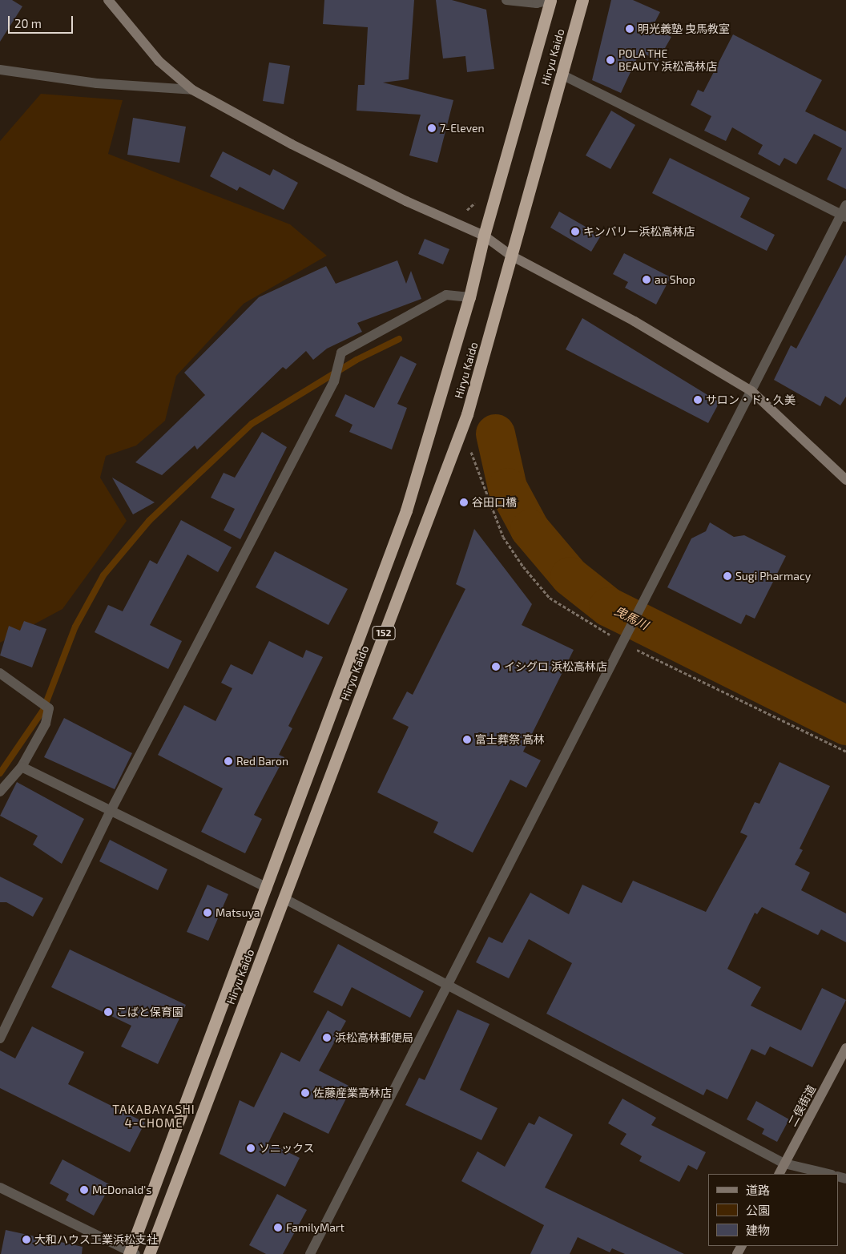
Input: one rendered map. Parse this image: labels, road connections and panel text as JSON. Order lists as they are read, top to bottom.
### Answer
{
  "streets": {
    "highway": ["Hiryu Kaido", "152"],
    "street": ["二俣街道"]
  },
  "districts": ["TAKABAYASHI 4-CHOME"],
  "water": ["曳馬川"],
  "places": [
    "明光義塾 曳馬教室",
    "POLA THE BEAUTY 浜松高林店",
    "7-Eleven",
    "キンバリー浜松高林店",
    "au Shop",
    "サロン・ド・久美",
    "谷田口橋",
    "Sugi Pharmacy",
    "イシグロ 浜松高林店",
    "富士葬祭 高林",
    "Red Baron",
    "Matsuya",
    "こばと保育園",
    "浜松高林郵便局",
    "佐藤産業高林店",
    "ソニックス",
    "McDonald's",
    "FamilyMart",
    "大和ハウス工業浜松支社"
  ],
  "legend": ["道路", "公園", "建物"],
  "scale_bar": "20 m"
}
